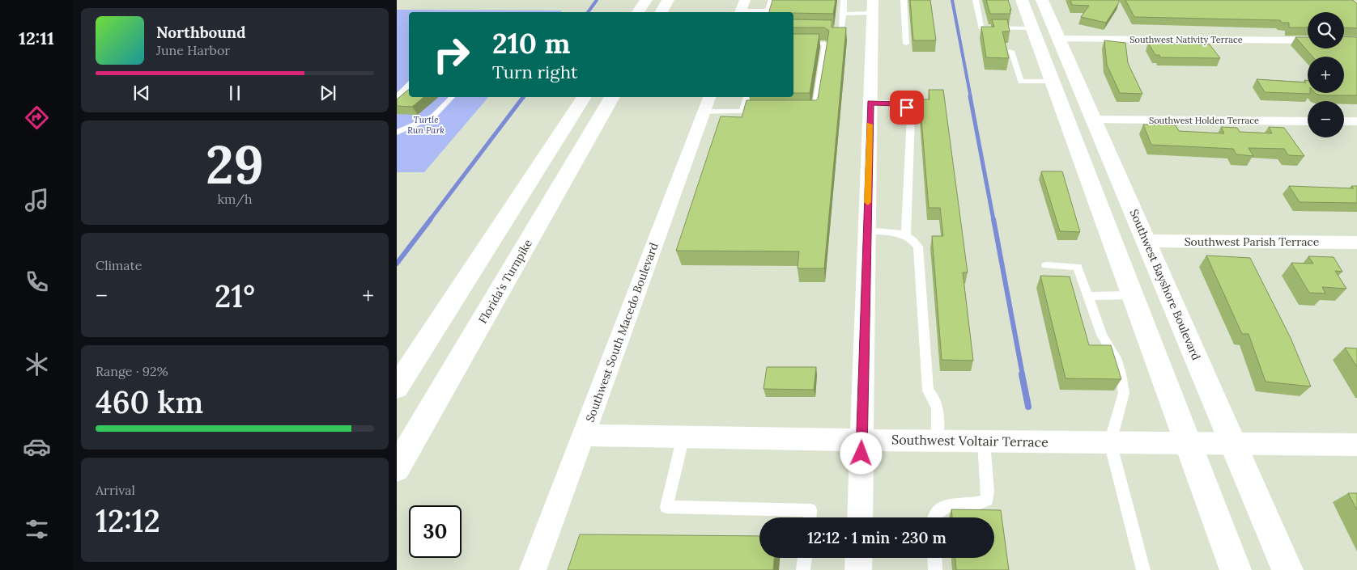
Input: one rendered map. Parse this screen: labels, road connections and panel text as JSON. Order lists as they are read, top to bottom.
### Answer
{
  "streets": {
    "main road": ["Florida's Turnpike", "Southwest Bayshore Boulevard"],
    "street": [
      "Southwest Nativity Terrace",
      "Southwest Holden Terrace",
      "Southwest Parish Terrace",
      "Southwest South Macedo Boulevard",
      "Southwest Voltair Terrace"
    ]
  },
  "crossings": [
    ["Southwest Nativity Terrace", "Southwest Bayshore Boulevard"],
    ["Southwest Holden Terrace", "Southwest Bayshore Boulevard"],
    ["Southwest Parish Terrace", "Southwest Bayshore Boulevard"],
    ["Southwest Bayshore Boulevard", "Southwest Voltair Terrace"],
    ["Southwest South Macedo Boulevard", "Southwest Voltair Terrace"]
  ],
  "parks": ["Turtle Run Park"],
  "page": {
    "tabs": "12:11",
    "map_buttons": ["+", "−"],
    "turn": ["210 m", "Turn right"],
    "song": ["Northbound", "June Harbor"],
    "tile": [
      ["29", "km/h"],
      "Climate",
      ["Range · 92%", "460 km"],
      ["Arrival", "12:12"]
    ],
    "heat": ["−", "21°", "+"],
    "limit": "30",
    "trip": "12:12 · 1 min · 230 m"
  }
}
